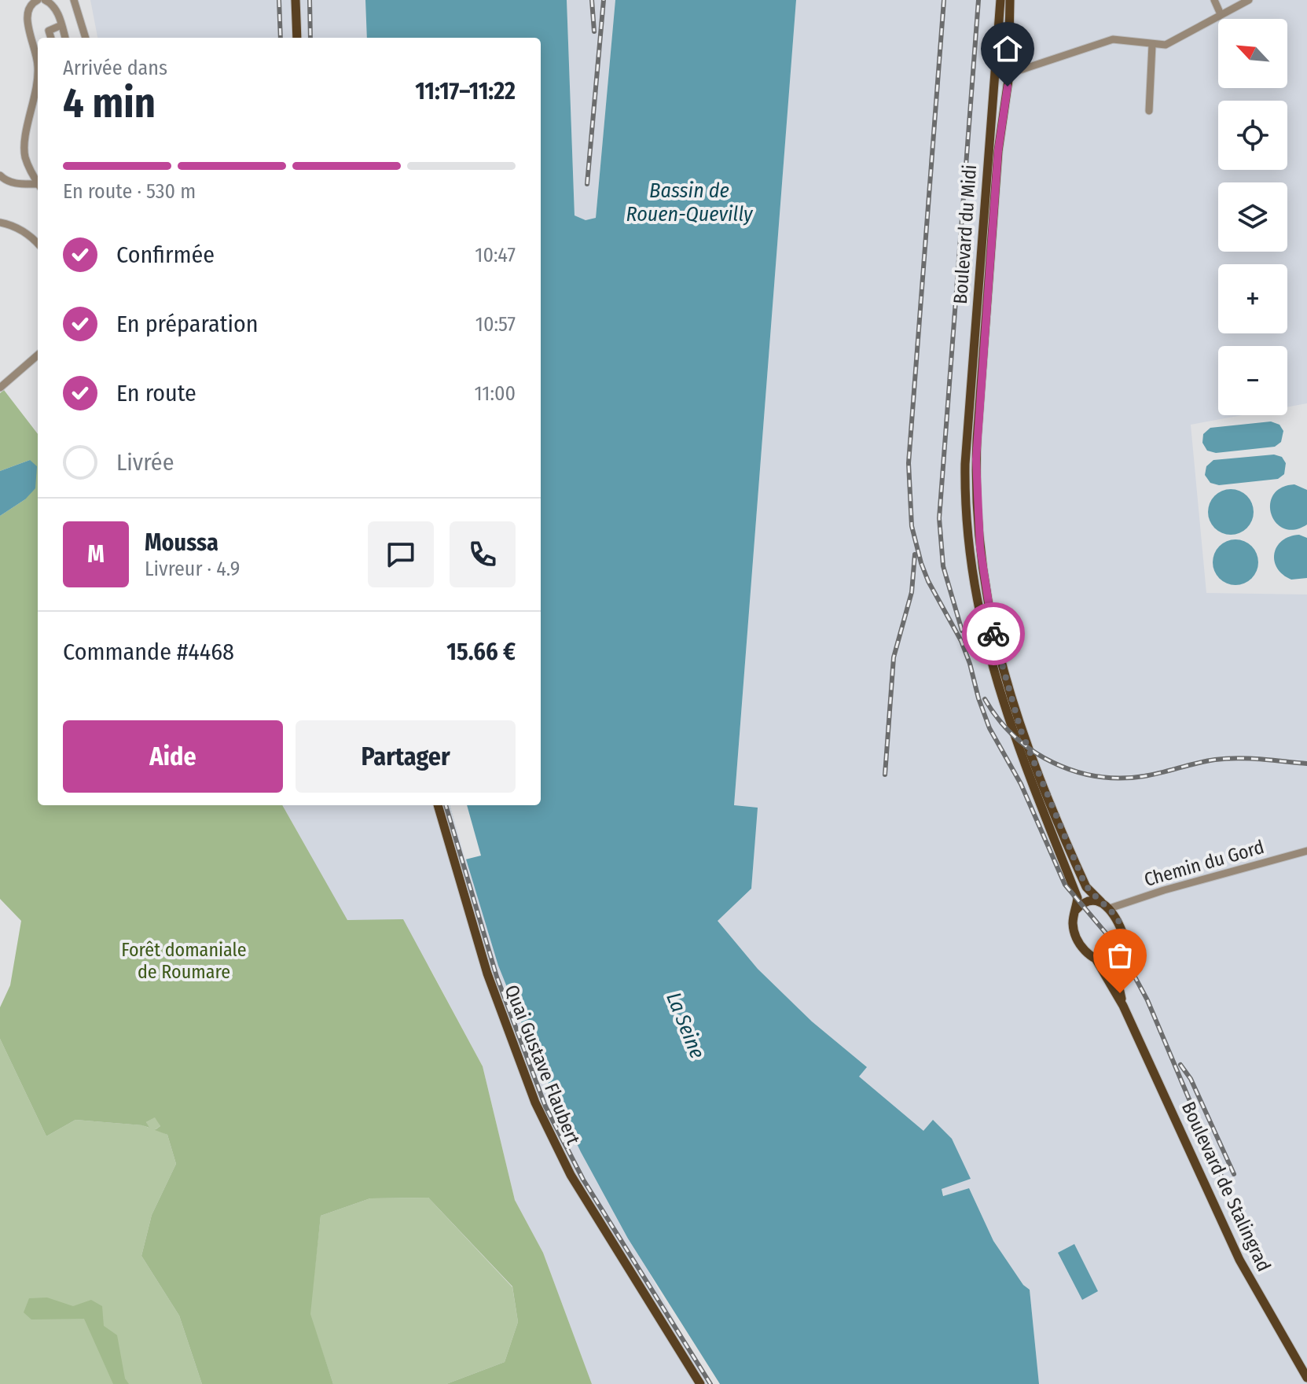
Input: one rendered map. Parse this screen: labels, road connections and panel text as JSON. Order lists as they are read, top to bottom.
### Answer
{
  "streets": {
    "main road": ["Boulevard du Midi", "Quai Gustave Flaubert", "Boulevard de Stalingrad"],
    "street": ["Chemin du Gord"]
  },
  "crossings": [
    ["Boulevard du Midi", "Chemin du Gord"],
    ["Boulevard du Midi", "Boulevard de Stalingrad"],
    ["Chemin du Gord", "Boulevard de Stalingrad"]
  ],
  "water": ["Bassin de Rouen-Quevilly", "La Seine"],
  "parks": ["Forêt domaniale de Roumare"],
  "north": "top left",
  "page": {
    "map_buttons": ["+", "−"],
    "heading": ["4 min", "Arrivée dans", "11:17–11:22"],
    "panel": [
      "Moussa",
      "Livreur · 4.9",
      "Commande #4468",
      "15.66 €"
    ],
    "bar": "En route · 530 m",
    "list": [
      ["Confirmée", "10:47"],
      ["En préparation", "10:57"],
      ["En route", "11:00"],
      "Livrée"
    ],
    "round": "M",
    "buttons": ["Aide", "Partager"]
  }
}
